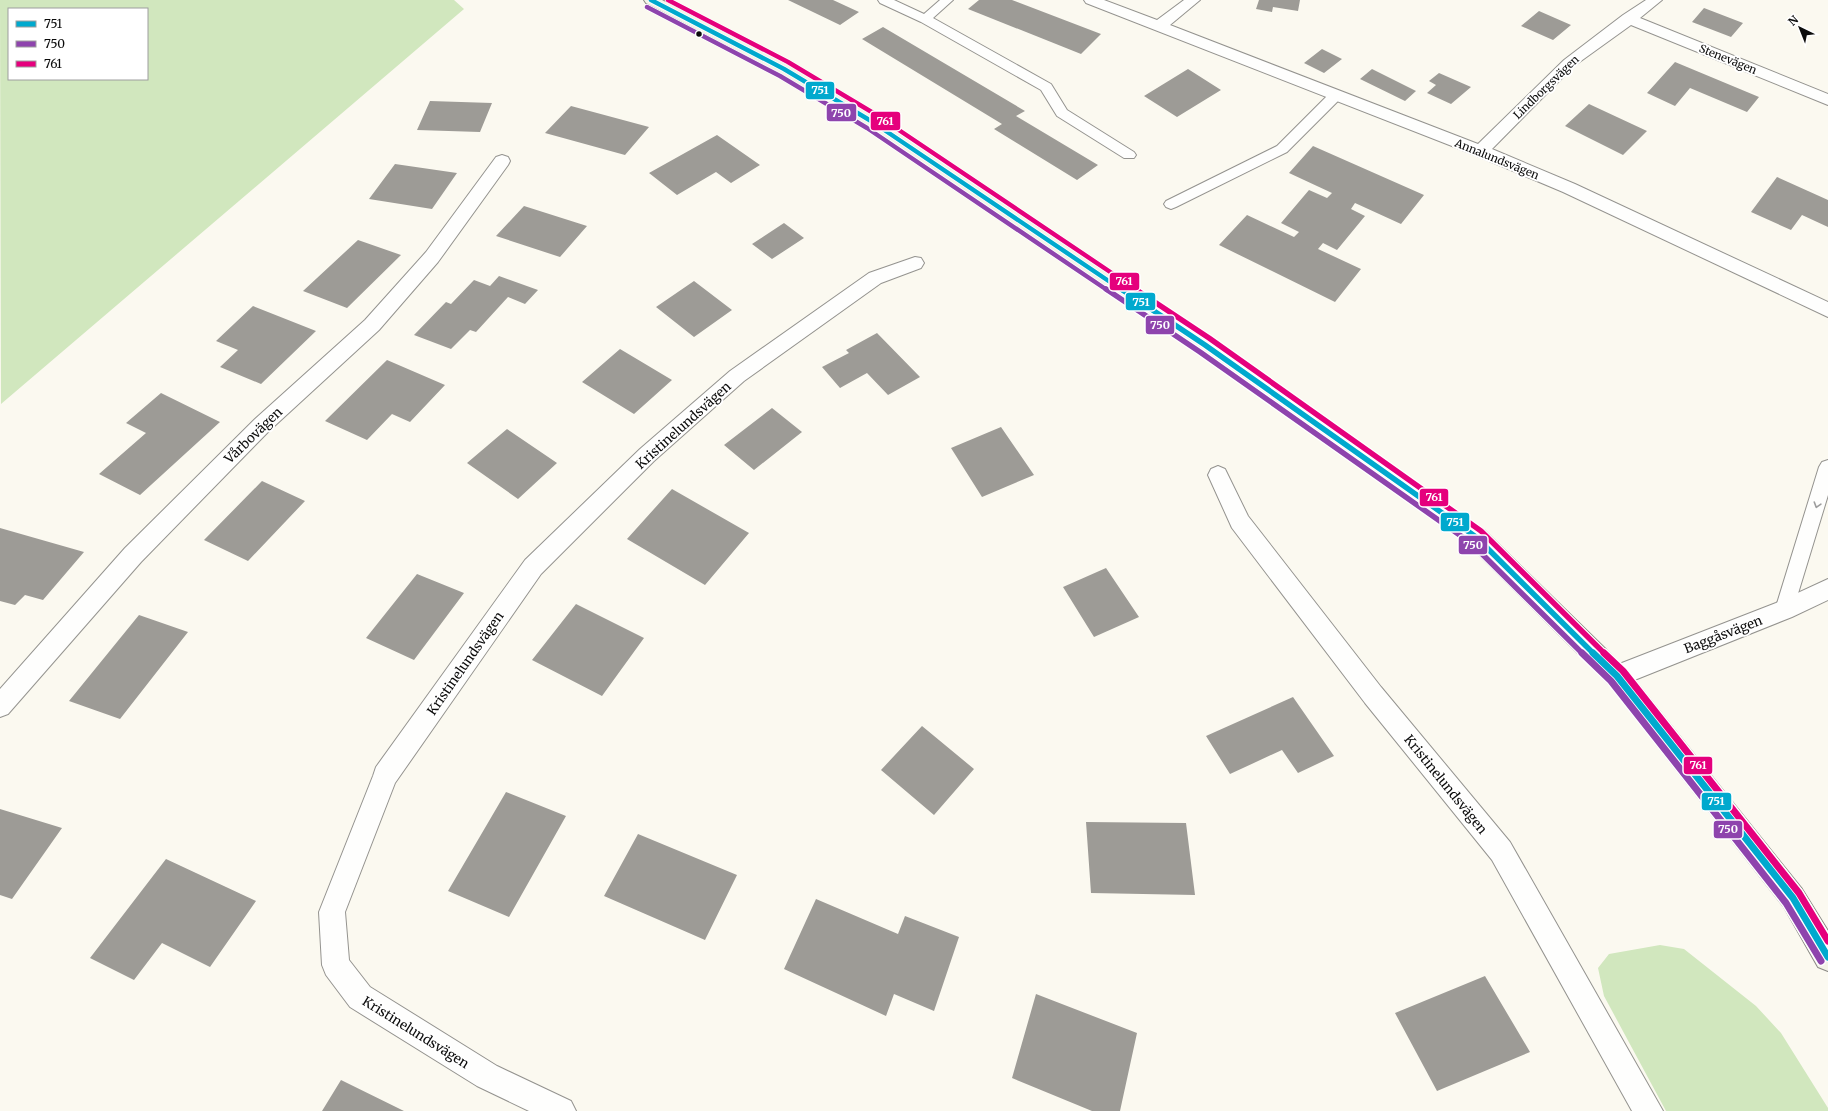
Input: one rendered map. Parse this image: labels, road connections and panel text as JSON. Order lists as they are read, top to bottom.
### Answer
{
  "streets": {
    "street": [
      "Stenevägen",
      "Lindborgsvägen",
      "Annalundsvägen",
      "Kristinelundsvägen",
      "Vårbovägen",
      "Baggåsvägen"
    ]
  },
  "crossings": [
    ["Stenevägen", "Lindborgsvägen"],
    ["Lindborgsvägen", "Annalundsvägen"]
  ],
  "lines": ["transit line 751", "transit line 761", "transit line 750"],
  "legend": ["751", "750", "761"],
  "north": "top left"
}
